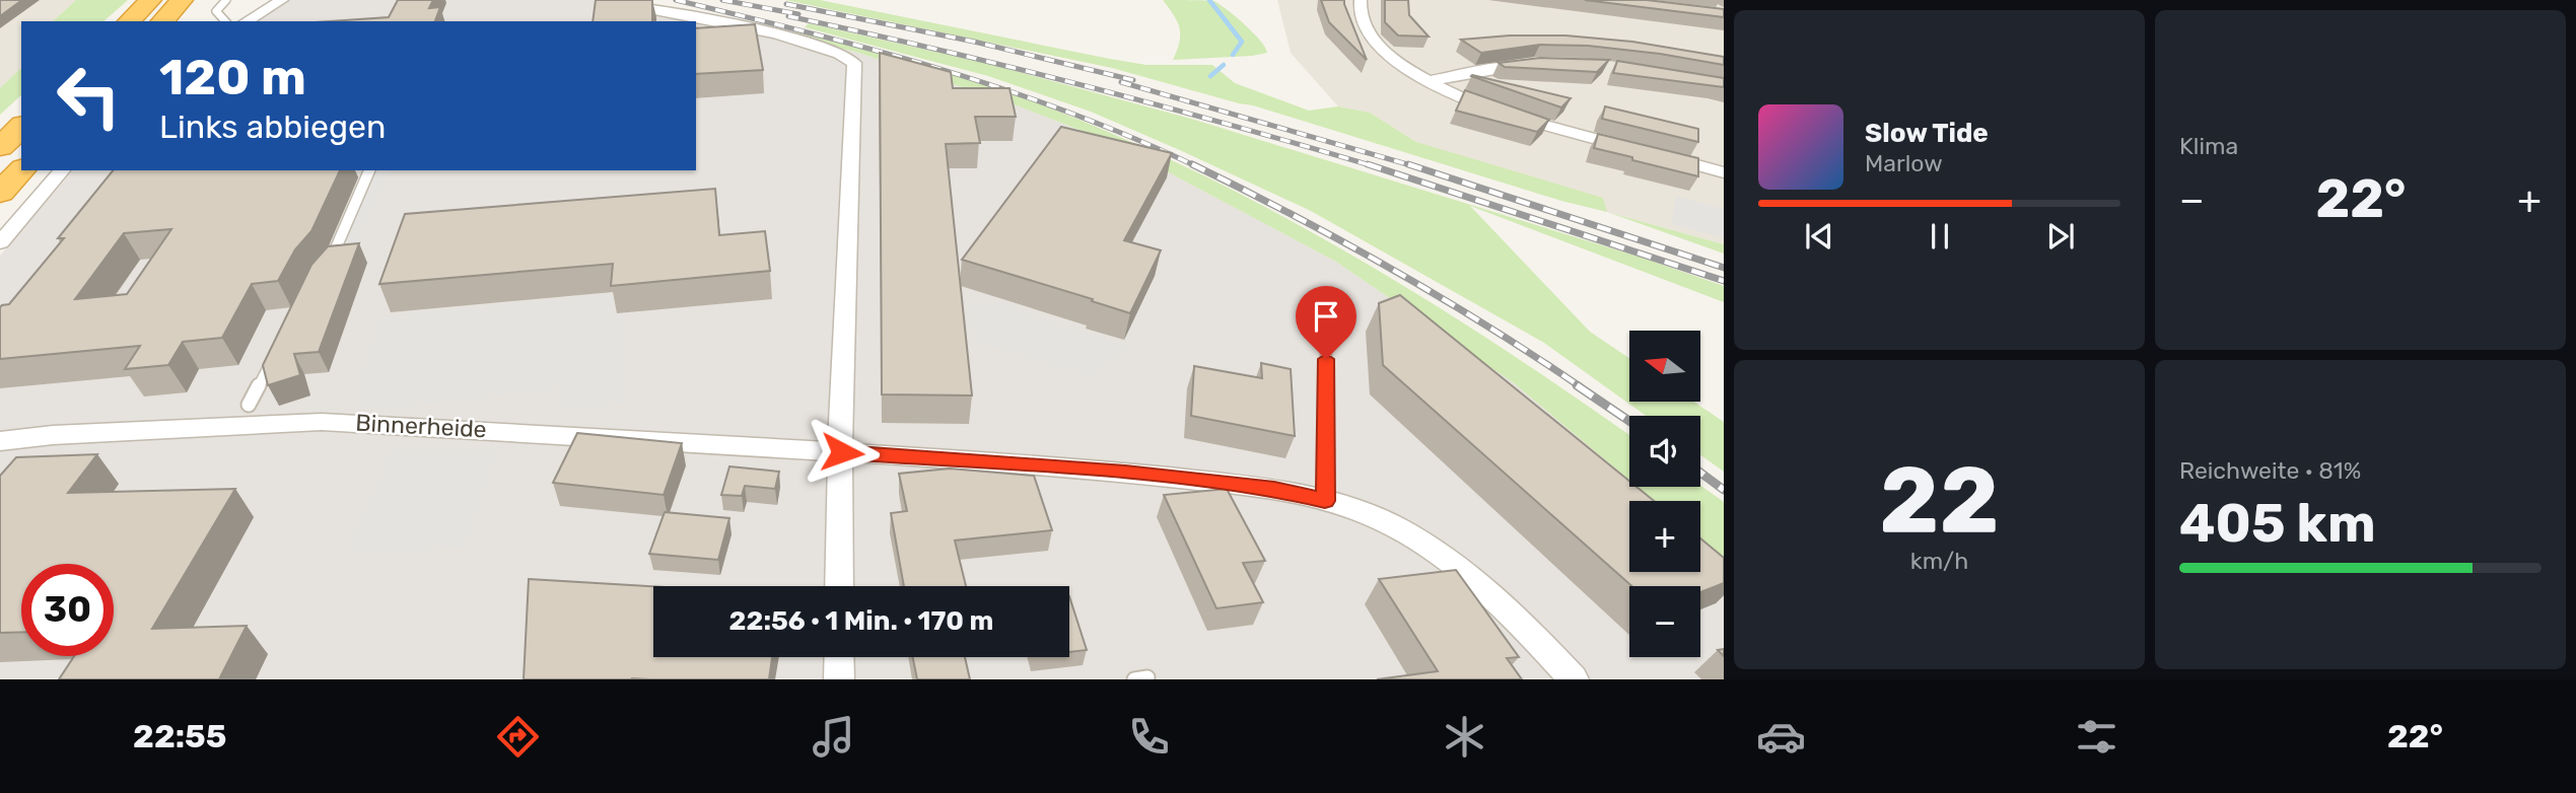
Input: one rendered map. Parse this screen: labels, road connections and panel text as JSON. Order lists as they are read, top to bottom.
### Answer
{
  "streets": {
    "street": ["Binnerheide"]
  },
  "north": "left",
  "page": {
    "tile": [
      "Klima",
      ["22", "km/h"],
      ["Reichweite · 81%", "405 km"]
    ],
    "turn": ["120 m", "Links abbiegen"],
    "song": ["Slow Tide", "Marlow"],
    "heat": ["−", "22°", "+"],
    "map_buttons": ["+", "−"],
    "limit": "30",
    "trip": "22:56 · 1 Min. · 170 m",
    "tabs": ["22:55", "22°"]
  }
}
